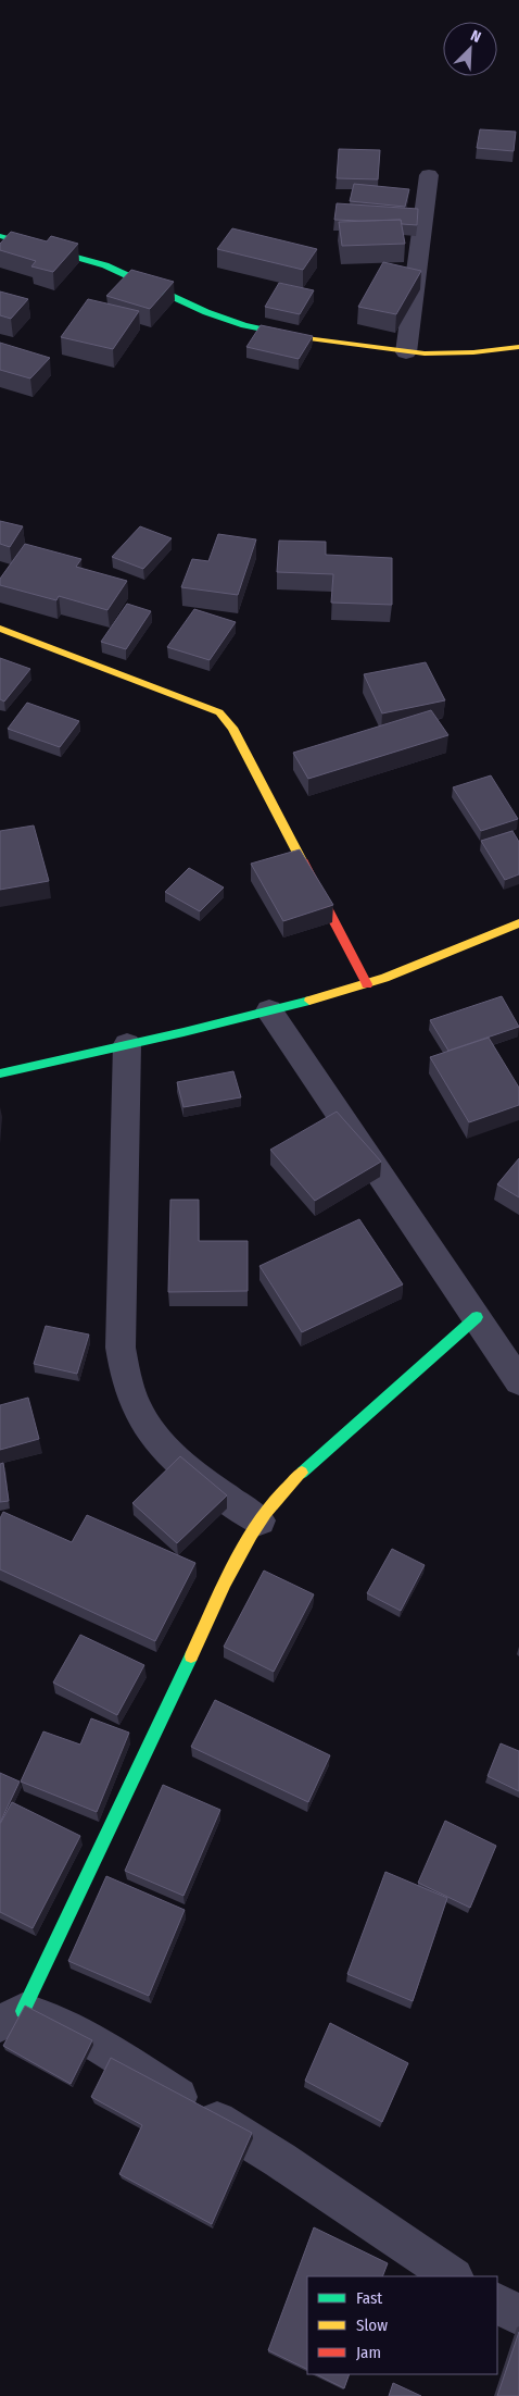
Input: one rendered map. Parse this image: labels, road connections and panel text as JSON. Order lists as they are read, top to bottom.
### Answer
{
  "legend": ["Fast", "Slow", "Jam"],
  "north": "top right"
}
